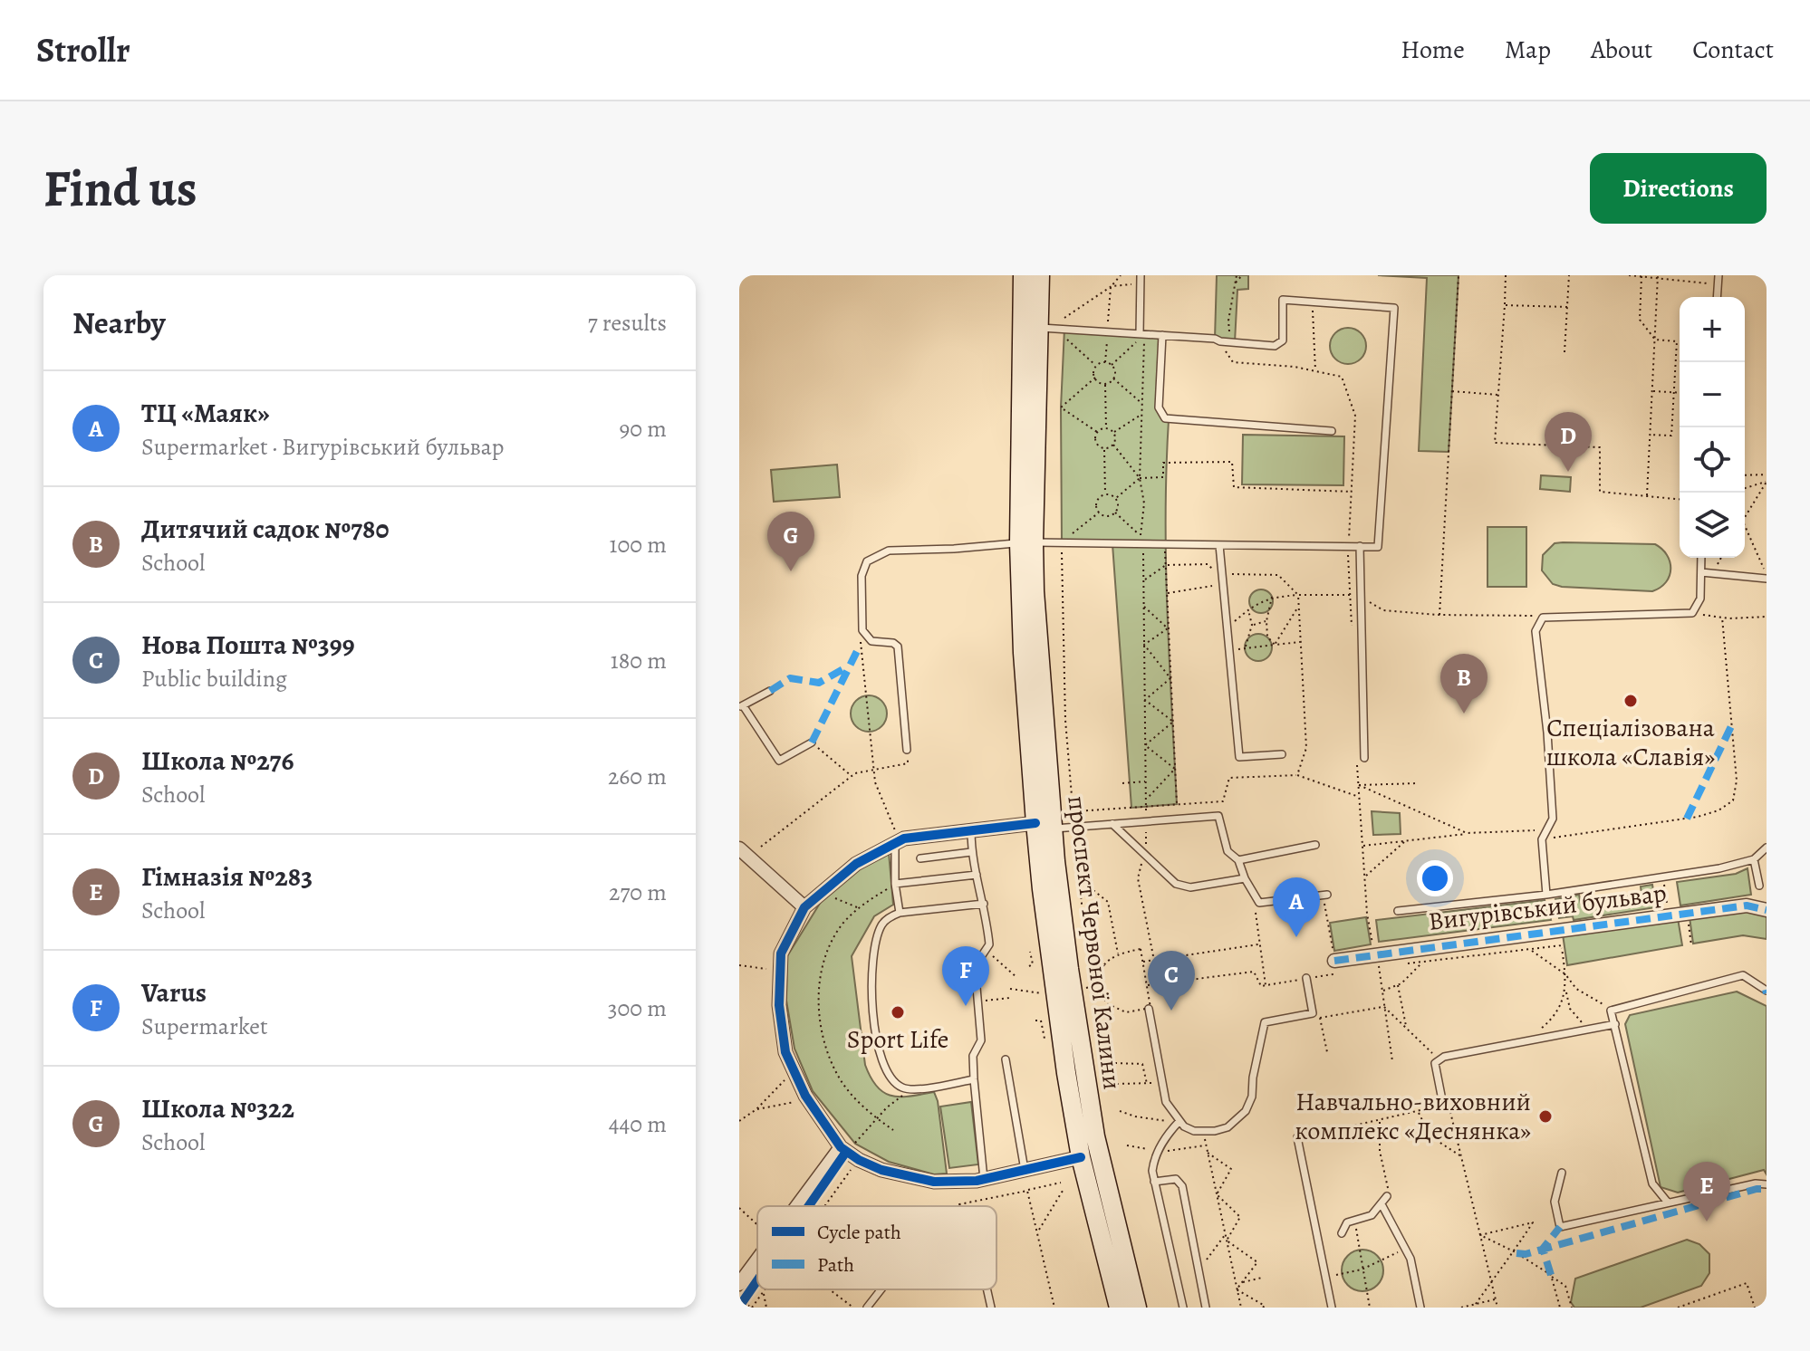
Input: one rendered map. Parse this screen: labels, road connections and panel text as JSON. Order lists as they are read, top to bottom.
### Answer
{
  "streets": {
    "main road": ["проспект Червоної Калини"],
    "street": ["Вигурівський бульвар"]
  },
  "places": ["Спеціалізована школа «Славія»", "Sport Life", "Навчально-виховний комплекс «Деснянка»"],
  "legend": ["Cycle path", "Path"],
  "page": {
    "header": "Strollr",
    "nav": [
      "Home",
      "Map",
      "About",
      "Contact"
    ],
    "buttons": "Directions",
    "title": "Find us",
    "heading": ["Nearby", "7 results"],
    "map_buttons": ["+", "−"],
    "list": [
      {
        "mark": "A",
        "name": "ТЦ «Маяк»",
        "note": "Supermarket · Вигурівський бульвар",
        "value": "90 m"
      },
      {
        "mark": "B",
        "name": "Дитячий садок №780",
        "note": "School",
        "value": "100 m"
      },
      {
        "mark": "C",
        "name": "Нова Пошта №399",
        "note": "Public building",
        "value": "180 m"
      },
      {
        "mark": "D",
        "name": "Школа №276",
        "note": "School",
        "value": "260 m"
      },
      {
        "mark": "E",
        "name": "Гімназія №283",
        "note": "School",
        "value": "270 m"
      },
      {
        "mark": "F",
        "name": "Varus",
        "note": "Supermarket",
        "value": "300 m"
      },
      {
        "mark": "G",
        "name": "Школа №322",
        "note": "School",
        "value": "440 m"
      }
    ],
    "pins": [
      "D",
      "G",
      "B",
      "A",
      "F",
      "C",
      "E"
    ]
  }
}
